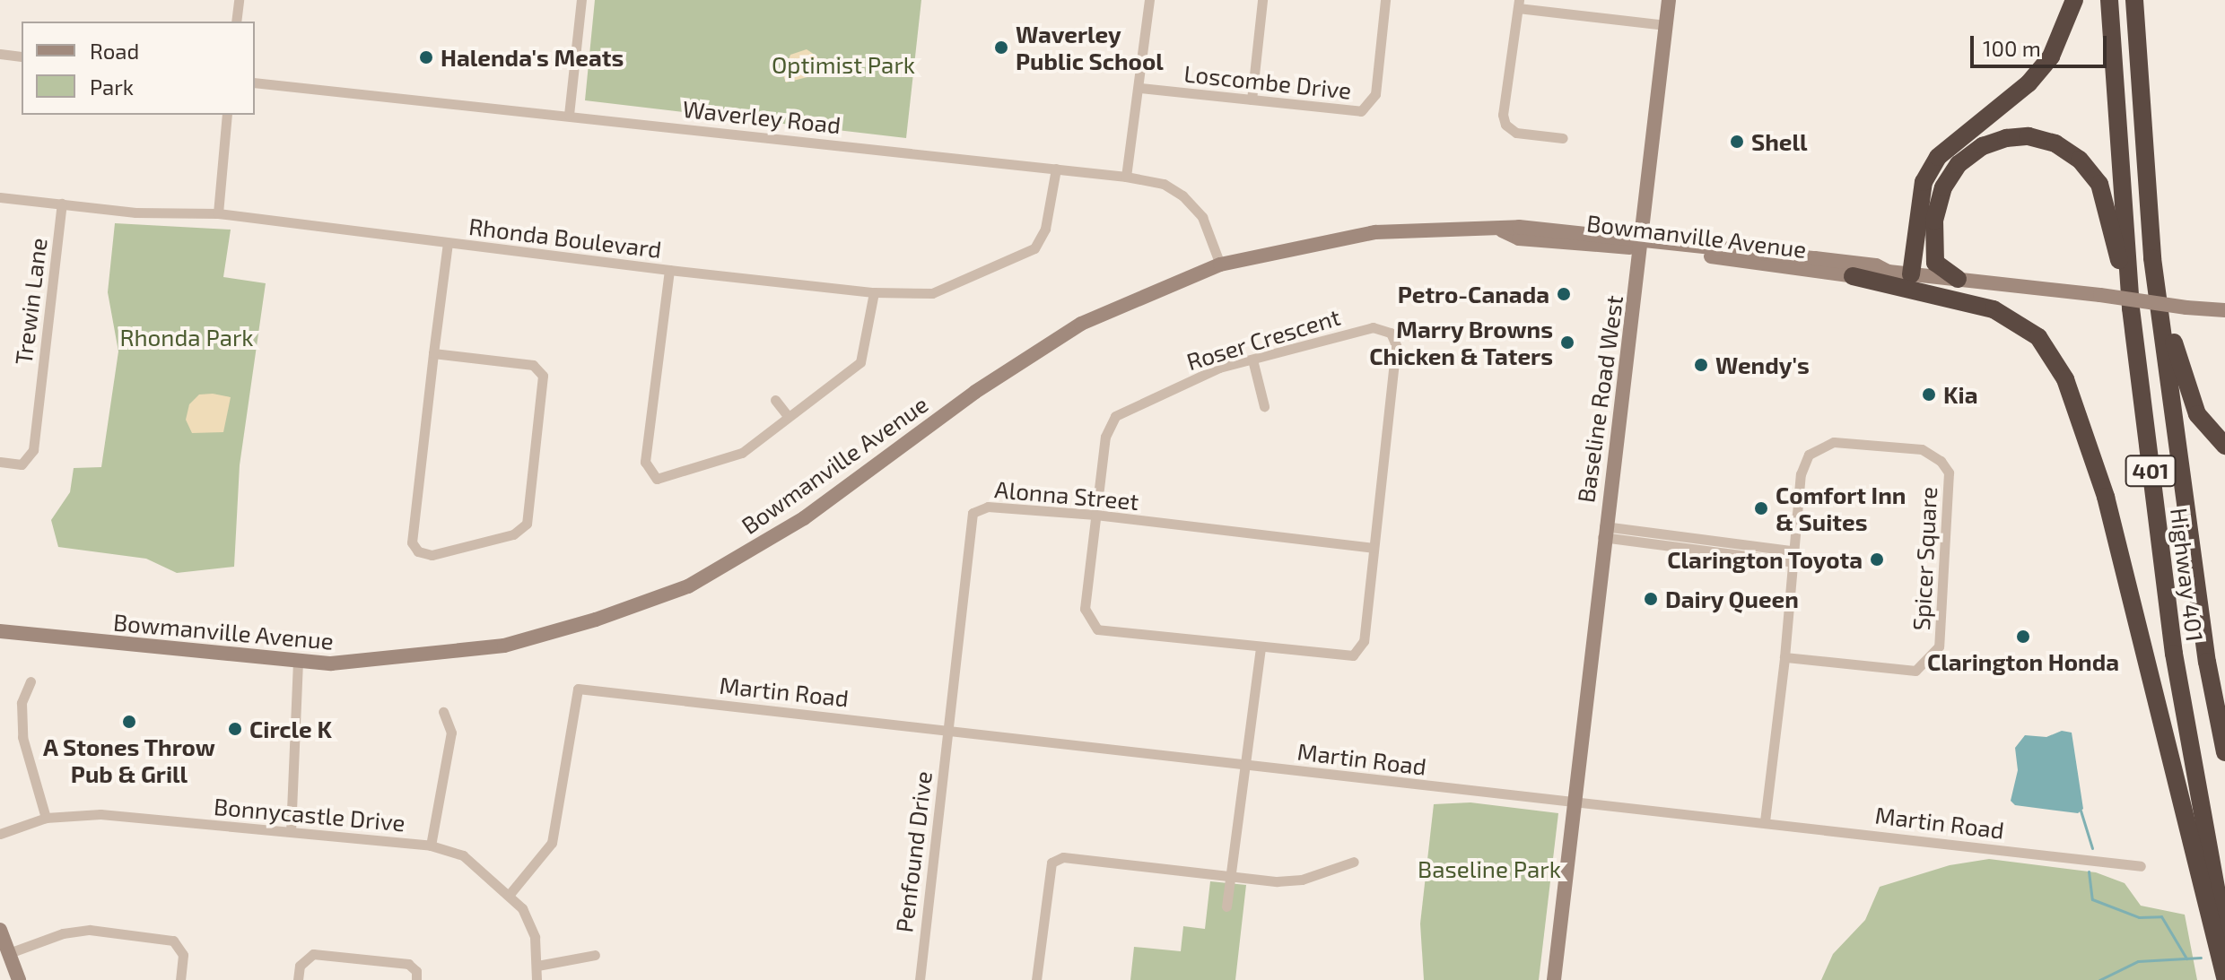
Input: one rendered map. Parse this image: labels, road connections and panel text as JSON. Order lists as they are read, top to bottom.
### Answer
{
  "streets": {
    "highway": ["401", "Highway 401"],
    "main road": ["Bowmanville Avenue", "Baseline Road West"],
    "street": [
      "Loscombe Drive",
      "Waverley Road",
      "Rhonda Boulevard",
      "Trewin Lane",
      "Roser Crescent",
      "Alonna Street",
      "Spicer Square",
      "Martin Road",
      "Bonnycastle Drive",
      "Penfound Drive"
    ]
  },
  "crossings": [
    ["Waverley Road", "Bowmanville Avenue"],
    ["Waverley Road", "Rhonda Boulevard"],
    ["Bowmanville Avenue", "Baseline Road West"],
    ["Rhonda Boulevard", "Trewin Lane"],
    ["Roser Crescent", "Alonna Street"],
    ["Baseline Road West", "Martin Road"],
    ["Alonna Street", "Martin Road"],
    ["Alonna Street", "Penfound Drive"],
    ["Spicer Square", "Martin Road"],
    ["Martin Road", "Bonnycastle Drive"],
    ["Martin Road", "Penfound Drive"]
  ],
  "parks": ["Optimist Park", "Rhonda Park", "Baseline Park"],
  "places": [
    "Waverley Public School",
    "Halenda's Meats",
    "Shell",
    "Petro-Canada",
    "Marry Browns Chicken & Taters",
    "Wendy's",
    "Kia",
    "Comfort Inn & Suites",
    "Clarington Toyota",
    "Dairy Queen",
    "Clarington Honda",
    "A Stones Throw Pub & Grill",
    "Circle K"
  ],
  "legend": ["Road", "Park"],
  "scale_bar": "100 m"
}
